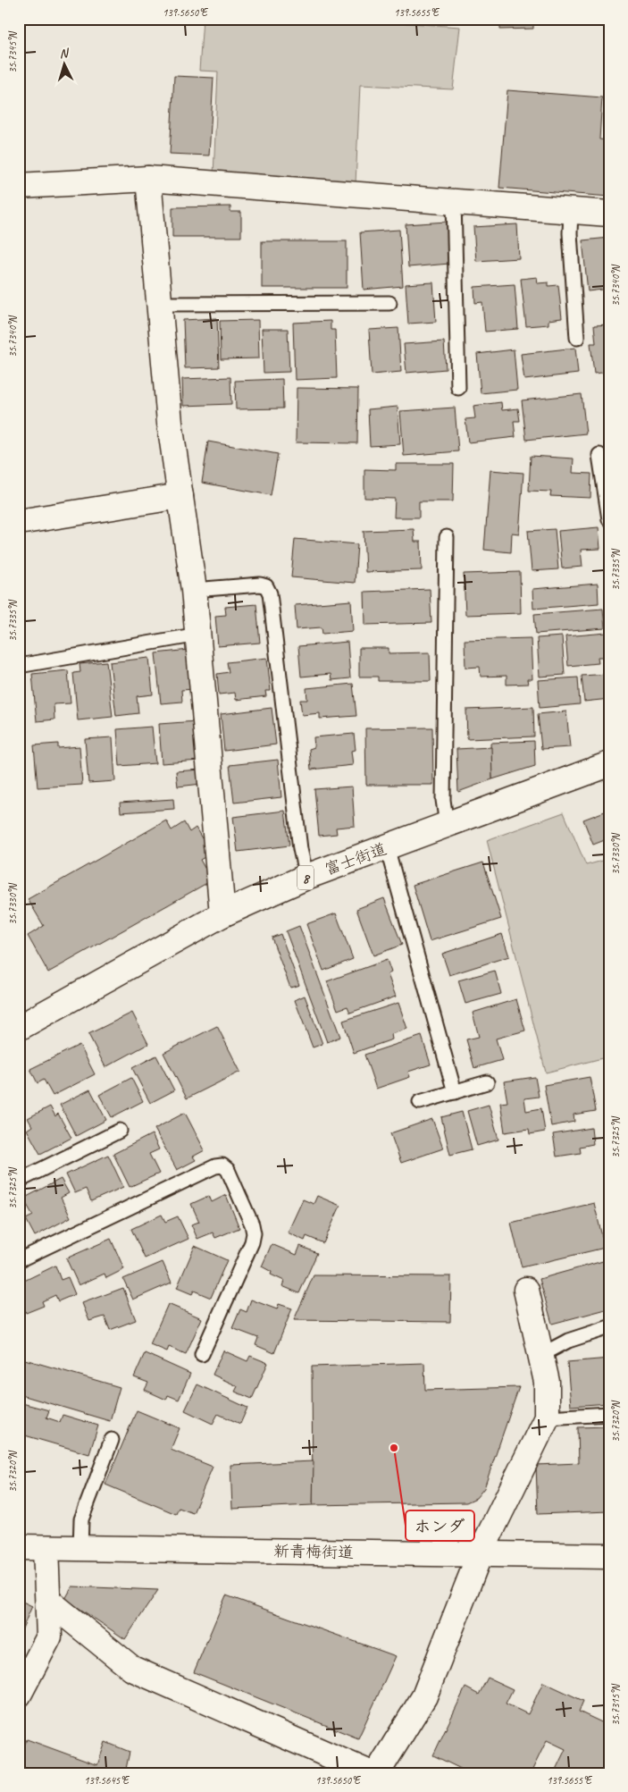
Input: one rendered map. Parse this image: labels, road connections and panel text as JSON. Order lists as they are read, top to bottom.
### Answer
{
  "streets": {
    "street": ["富士街道", "8", "新青梅街道"]
  },
  "places": ["ホンダ"],
  "north": "top",
  "coordinates": [
    "139.5650°E",
    "139.5655°E",
    "35.7345°N",
    "35.7340°N",
    "35.7335°N",
    "35.7330°N",
    "35.7325°N",
    "35.7320°N",
    "35.7315°N",
    "139.5645°E"
  ]
}
